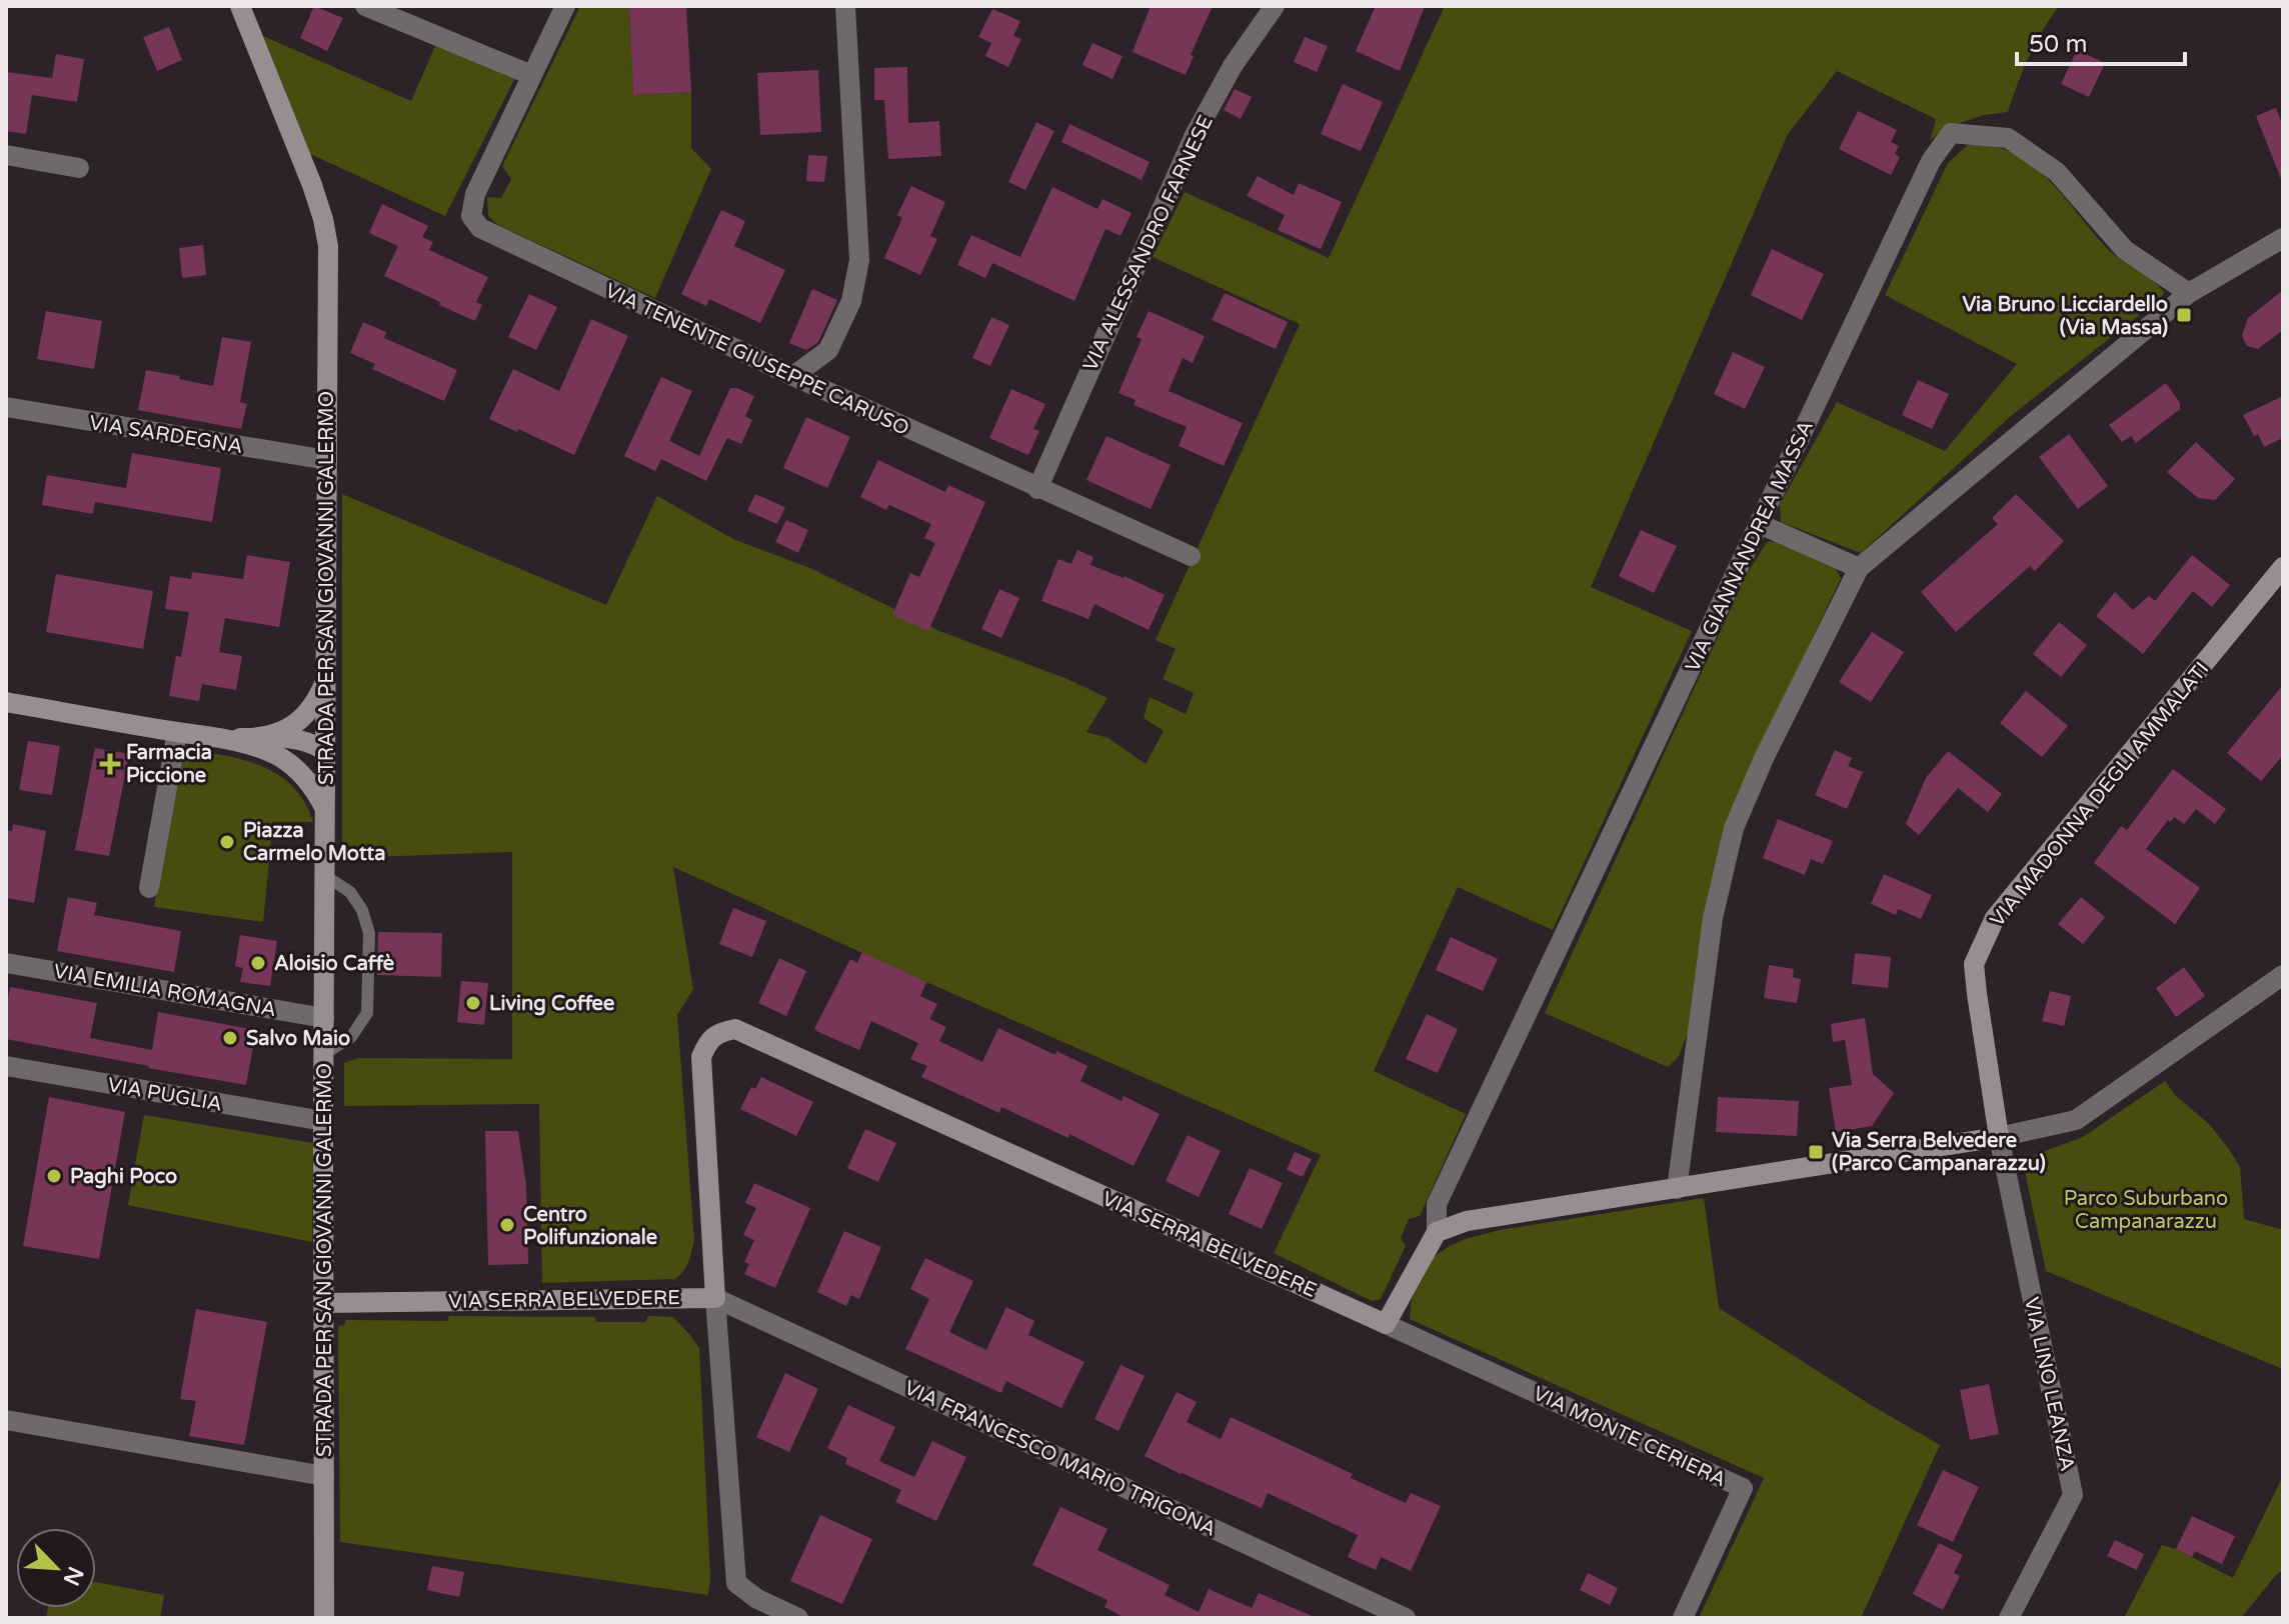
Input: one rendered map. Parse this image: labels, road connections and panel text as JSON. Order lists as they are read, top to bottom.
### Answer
{
  "streets": {
    "street": [
      "VIA ALESSANDRO FARNESE",
      "VIA TENENTE GIUSEPPE CARUSO",
      "VIA SARDEGNA",
      "VIA GIANNANDREA MASSA",
      "STRADA PER SAN GIOVANNI GALERMO",
      "VIA MADONNA DEGLI AMMALATI",
      "VIA EMILIA ROMAGNA",
      "VIA PUGLIA",
      "VIA SERRA BELVEDERE",
      "VIA LINO LEANZA",
      "VIA MONTE CERIERA",
      "VIA FRANCESCO MARIO TRIGONA"
    ]
  },
  "crossings": [
    ["VIA ALESSANDRO FARNESE", "VIA TENENTE GIUSEPPE CARUSO"],
    ["VIA SARDEGNA", "STRADA PER SAN GIOVANNI GALERMO"],
    ["STRADA PER SAN GIOVANNI GALERMO", "VIA EMILIA ROMAGNA"],
    ["STRADA PER SAN GIOVANNI GALERMO", "VIA PUGLIA"],
    ["STRADA PER SAN GIOVANNI GALERMO", "VIA SERRA BELVEDERE"],
    ["VIA MADONNA DEGLI AMMALATI", "VIA LINO LEANZA"],
    ["VIA SERRA BELVEDERE", "VIA MONTE CERIERA"],
    ["VIA SERRA BELVEDERE", "VIA FRANCESCO MARIO TRIGONA"]
  ],
  "parks": ["Parco Suburbano Campanarazzu"],
  "places": {
    "transit": ["Via Bruno Licciardello (Via Massa)", "Via Serra Belvedere (Parco Campanarazzu)"],
    "health": ["Farmacia Piccione"],
    "other": [
      "Piazza Carmelo Motta",
      "Aloisio Caffè",
      "Living Coffee",
      "Salvo Maio",
      "Paghi Poco",
      "Centro Polifunzionale"
    ]
  },
  "scale_bar": "50 m",
  "north": "bottom right"
}
